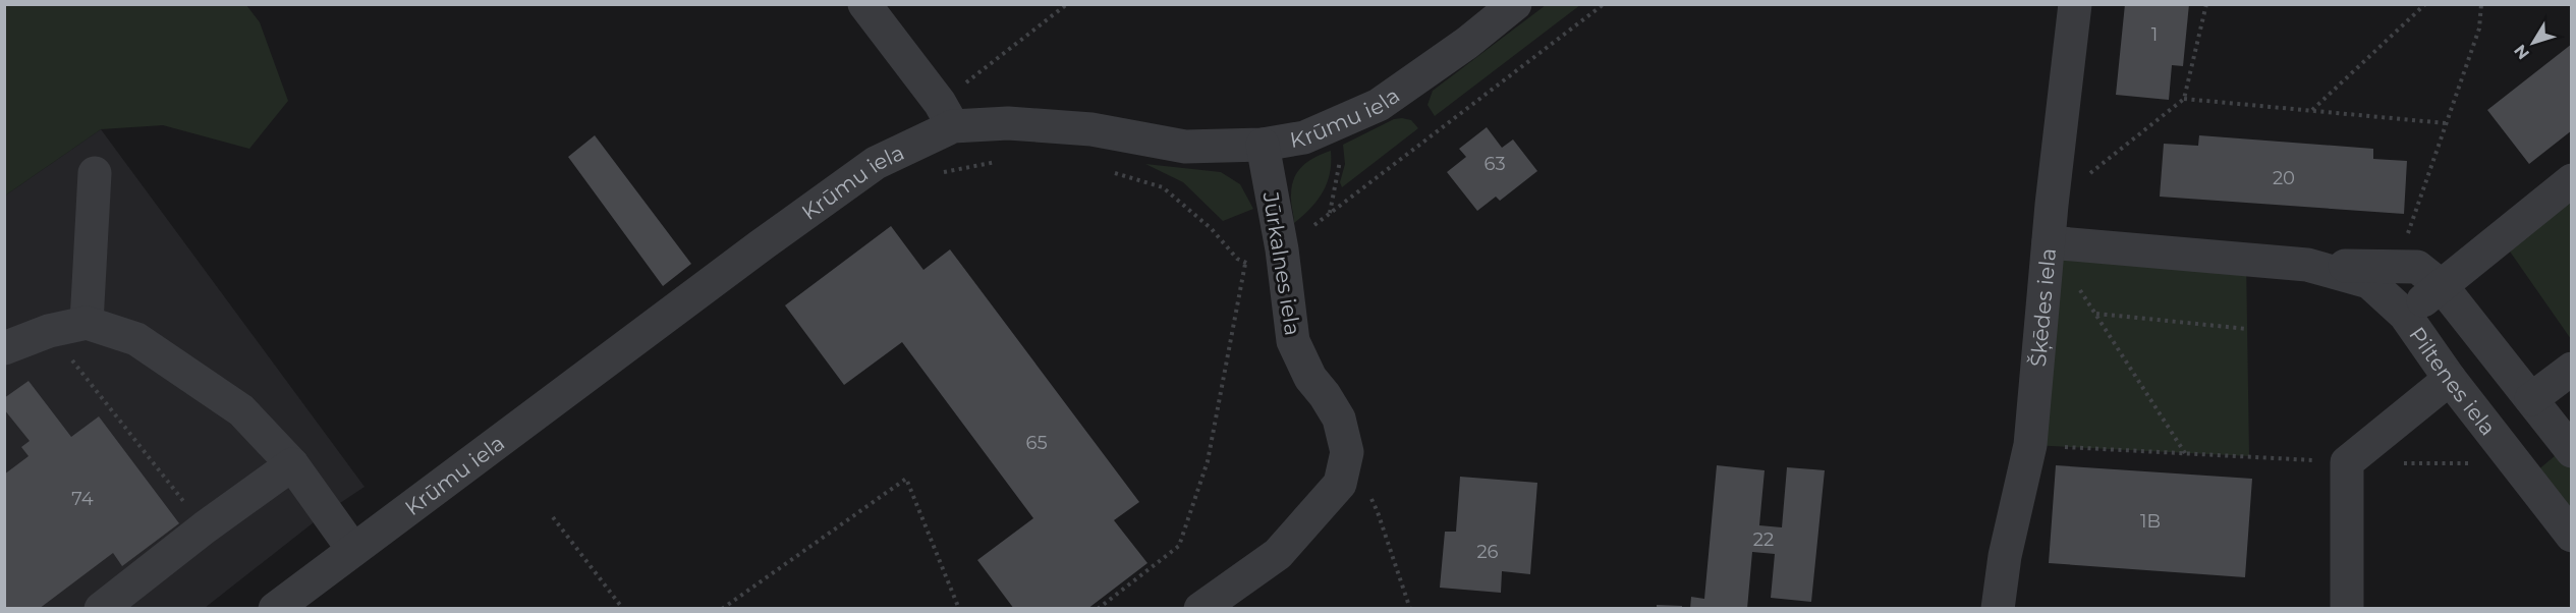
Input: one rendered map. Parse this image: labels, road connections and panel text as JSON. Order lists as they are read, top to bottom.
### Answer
{
  "streets": {
    "street": [
      "Krūmu iela",
      "Jūrkalnes iela",
      "Šķēdes iela",
      "Piltenes iela"
    ]
  },
  "crossings": [
    ["Krūmu iela", "Jūrkalnes iela"],
    ["Šķēdes iela", "Piltenes iela"]
  ],
  "house_numbers": [
    "1",
    "63",
    "20",
    "65",
    "74",
    "1B",
    "22",
    "26"
  ],
  "north": "bottom left"
}
